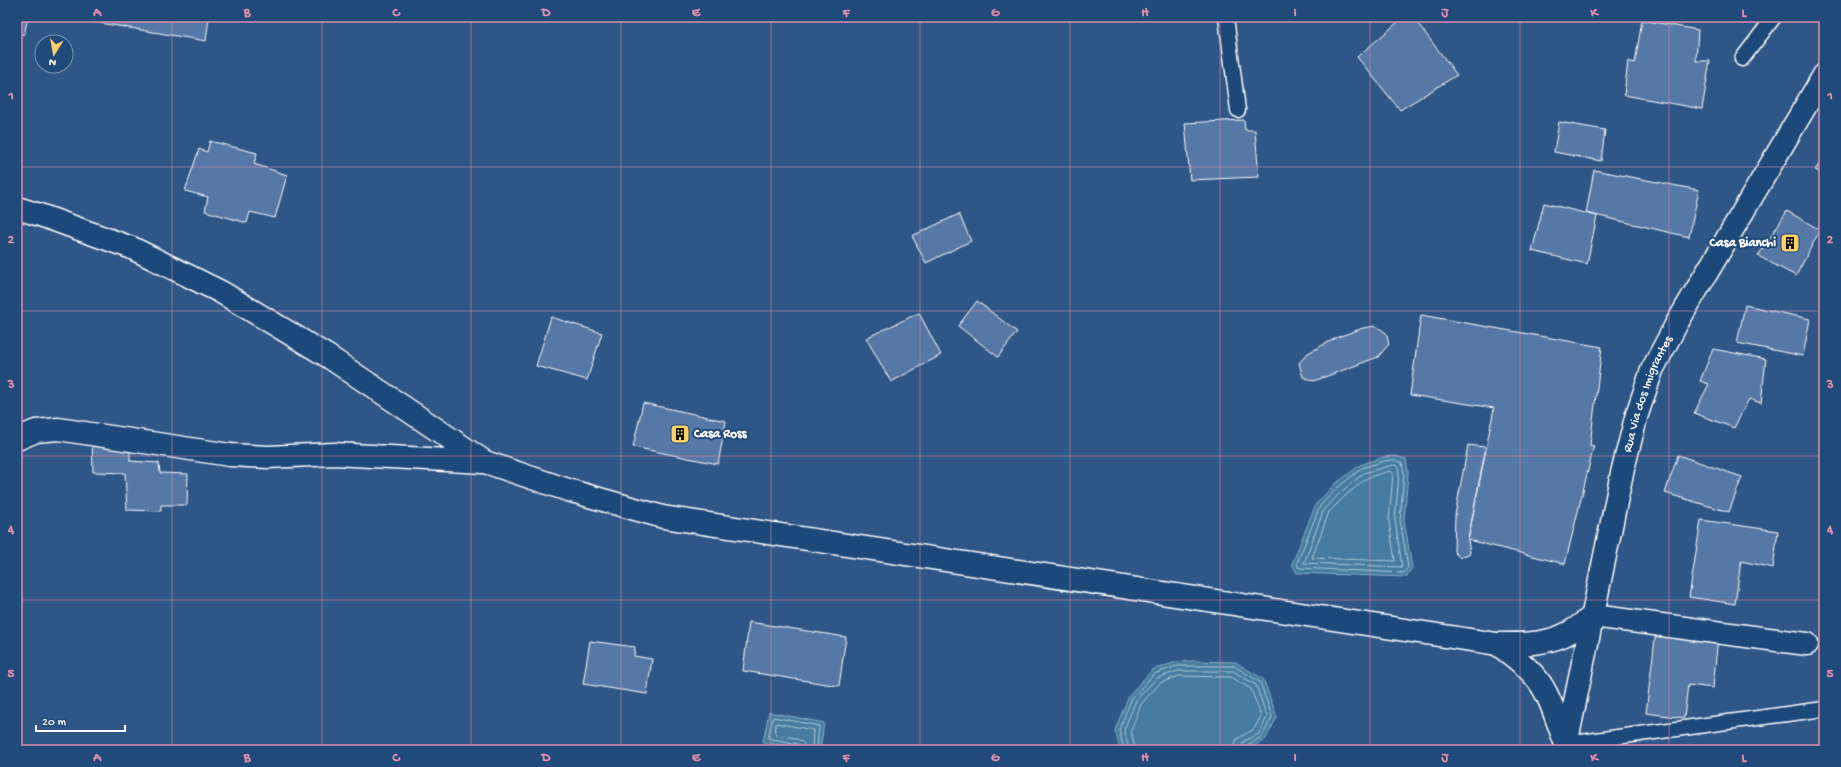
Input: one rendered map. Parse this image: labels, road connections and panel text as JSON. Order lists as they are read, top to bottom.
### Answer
{
  "streets": {
    "street": ["Rua Via dos Imigrantes"]
  },
  "places": {
    "building": ["Casa Bianchi", "Casa Ross"]
  },
  "scale_bar": "20 m",
  "north": "bottom",
  "grid": {
    "columns": [
      "A",
      "B",
      "C",
      "D",
      "E",
      "F",
      "G",
      "H",
      "I",
      "J",
      "K",
      "L"
    ],
    "rows": [
      "1",
      "2",
      "3",
      "4",
      "5"
    ]
  }
}
